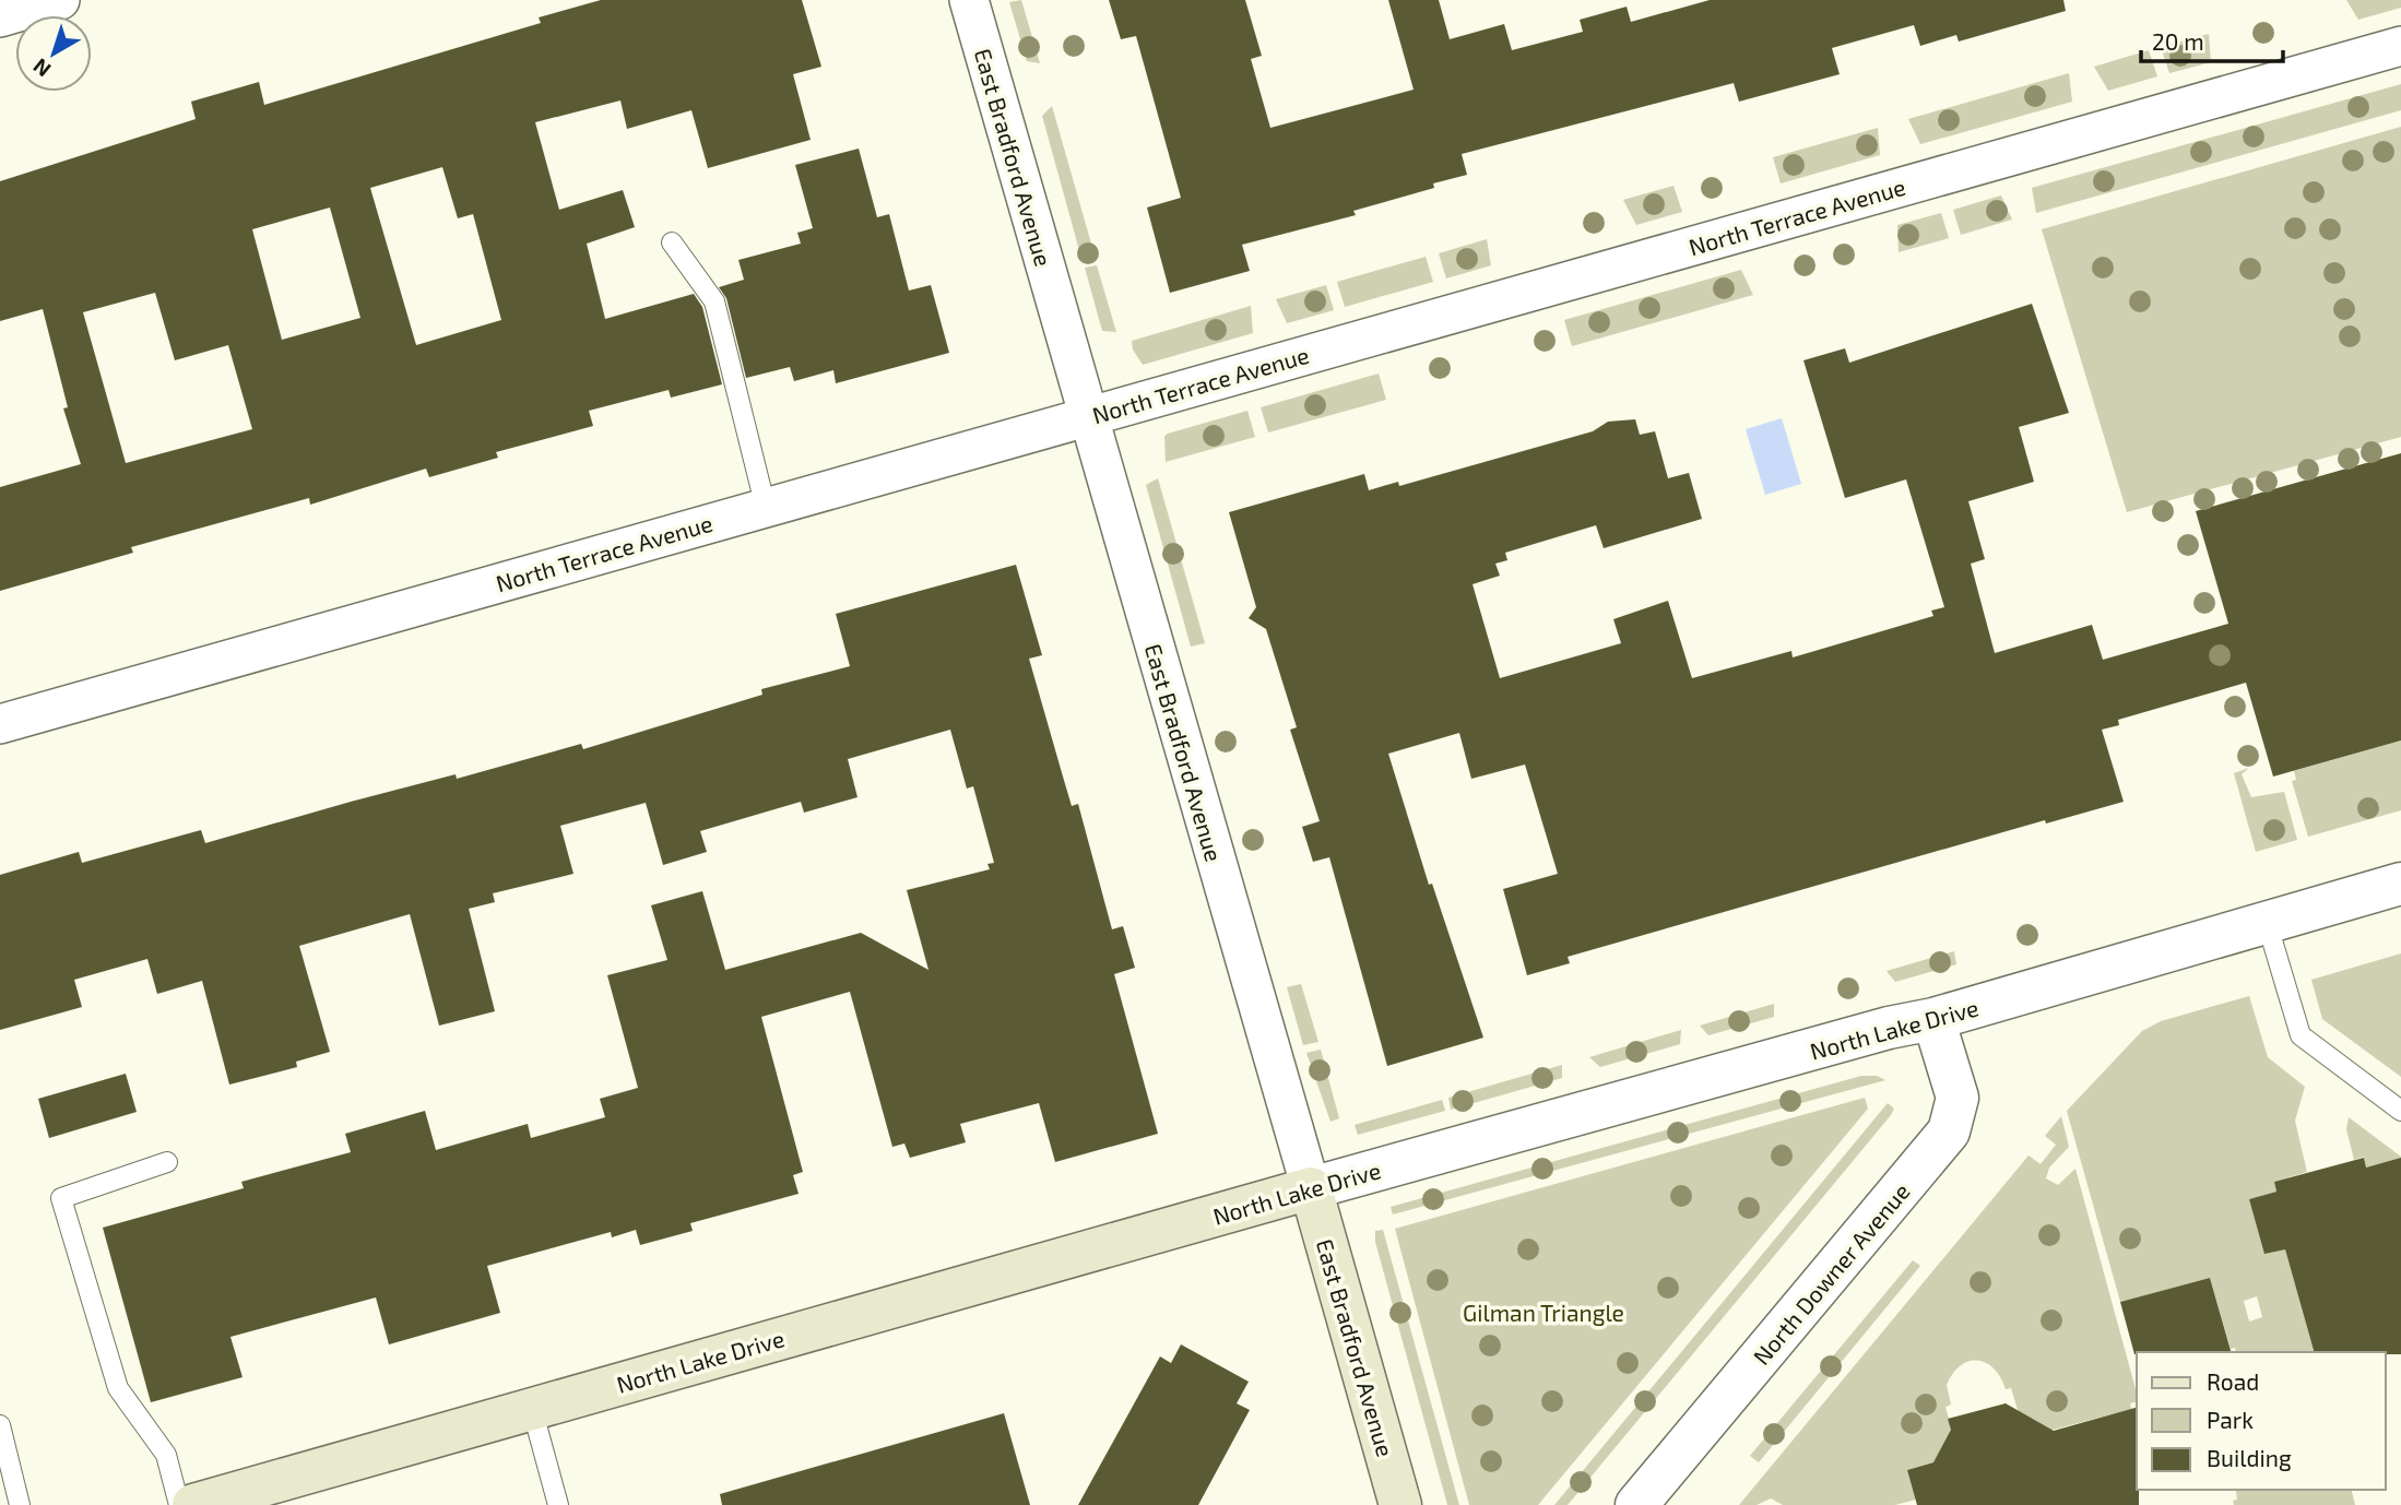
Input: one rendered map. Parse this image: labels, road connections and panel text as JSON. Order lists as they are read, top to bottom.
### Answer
{
  "streets": {
    "main road": ["East Bradford Avenue", "North Lake Drive"],
    "street": ["North Terrace Avenue", "North Downer Avenue"]
  },
  "crossings": [
    ["East Bradford Avenue", "North Terrace Avenue"],
    ["East Bradford Avenue", "North Lake Drive"],
    ["North Lake Drive", "North Downer Avenue"]
  ],
  "parks": ["Gilman Triangle"],
  "legend": ["Road", "Park", "Building"],
  "scale_bar": "20 m",
  "north": "bottom left"
}
